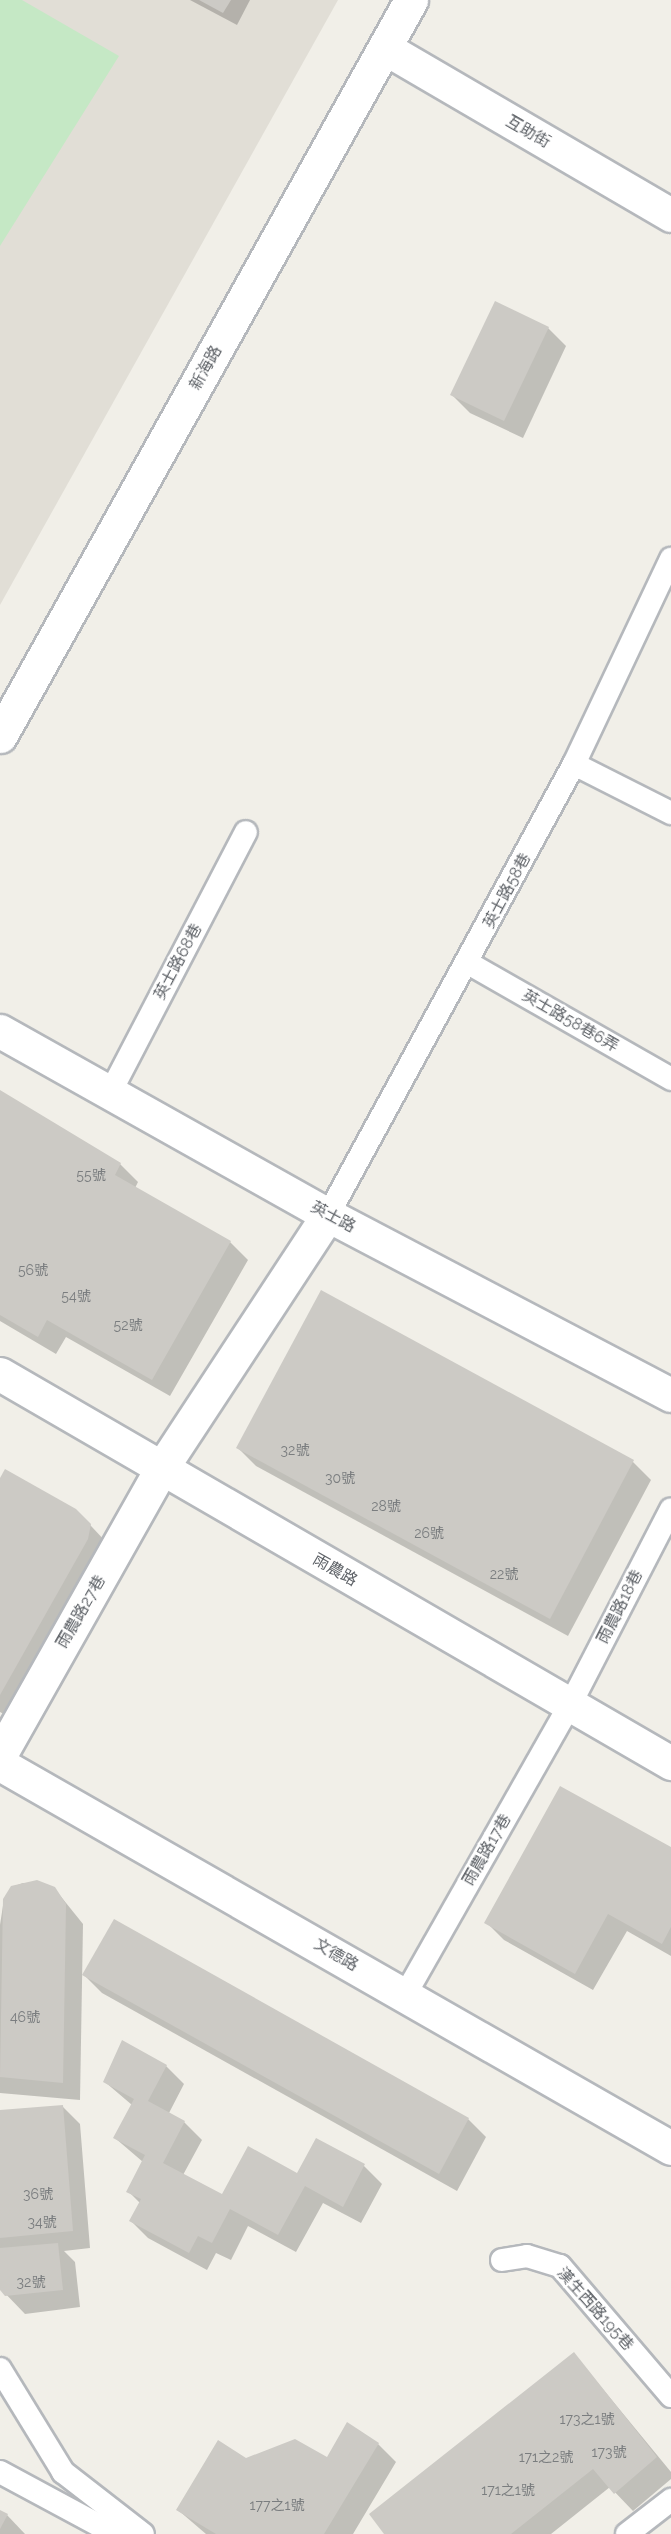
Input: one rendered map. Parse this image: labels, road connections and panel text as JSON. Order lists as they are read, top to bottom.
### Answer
{
  "streets": {
    "street": [
      "互助街",
      "新海路",
      "英士路",
      "雨農路",
      "雨農路27巷",
      "文德路"
    ],
    "lane": [
      "英士路58巷",
      "英士路68巷",
      "英士路58巷6弄",
      "雨農路18巷",
      "雨農路17巷",
      "漢生西路195巷"
    ]
  },
  "crossings": [
    ["互助街", "新海路"],
    ["英士路58巷", "英士路58巷6弄"],
    ["英士路58巷", "英士路"],
    ["英士路58巷", "雨農路27巷"],
    ["英士路68巷", "英士路"],
    ["英士路", "雨農路27巷"],
    ["雨農路", "雨農路18巷"],
    ["雨農路", "雨農路27巷"],
    ["雨農路", "雨農路17巷"],
    ["雨農路18巷", "雨農路17巷"],
    ["雨農路17巷", "文德路"]
  ],
  "house_numbers": [
    "55號",
    "56號",
    "54號",
    "52號",
    "32號",
    "30號",
    "28號",
    "26號",
    "22號",
    "46號",
    "36號",
    "34號",
    "32號",
    "173之1號",
    "173號",
    "171之2號",
    "171之1號",
    "177之1號"
  ]
}
